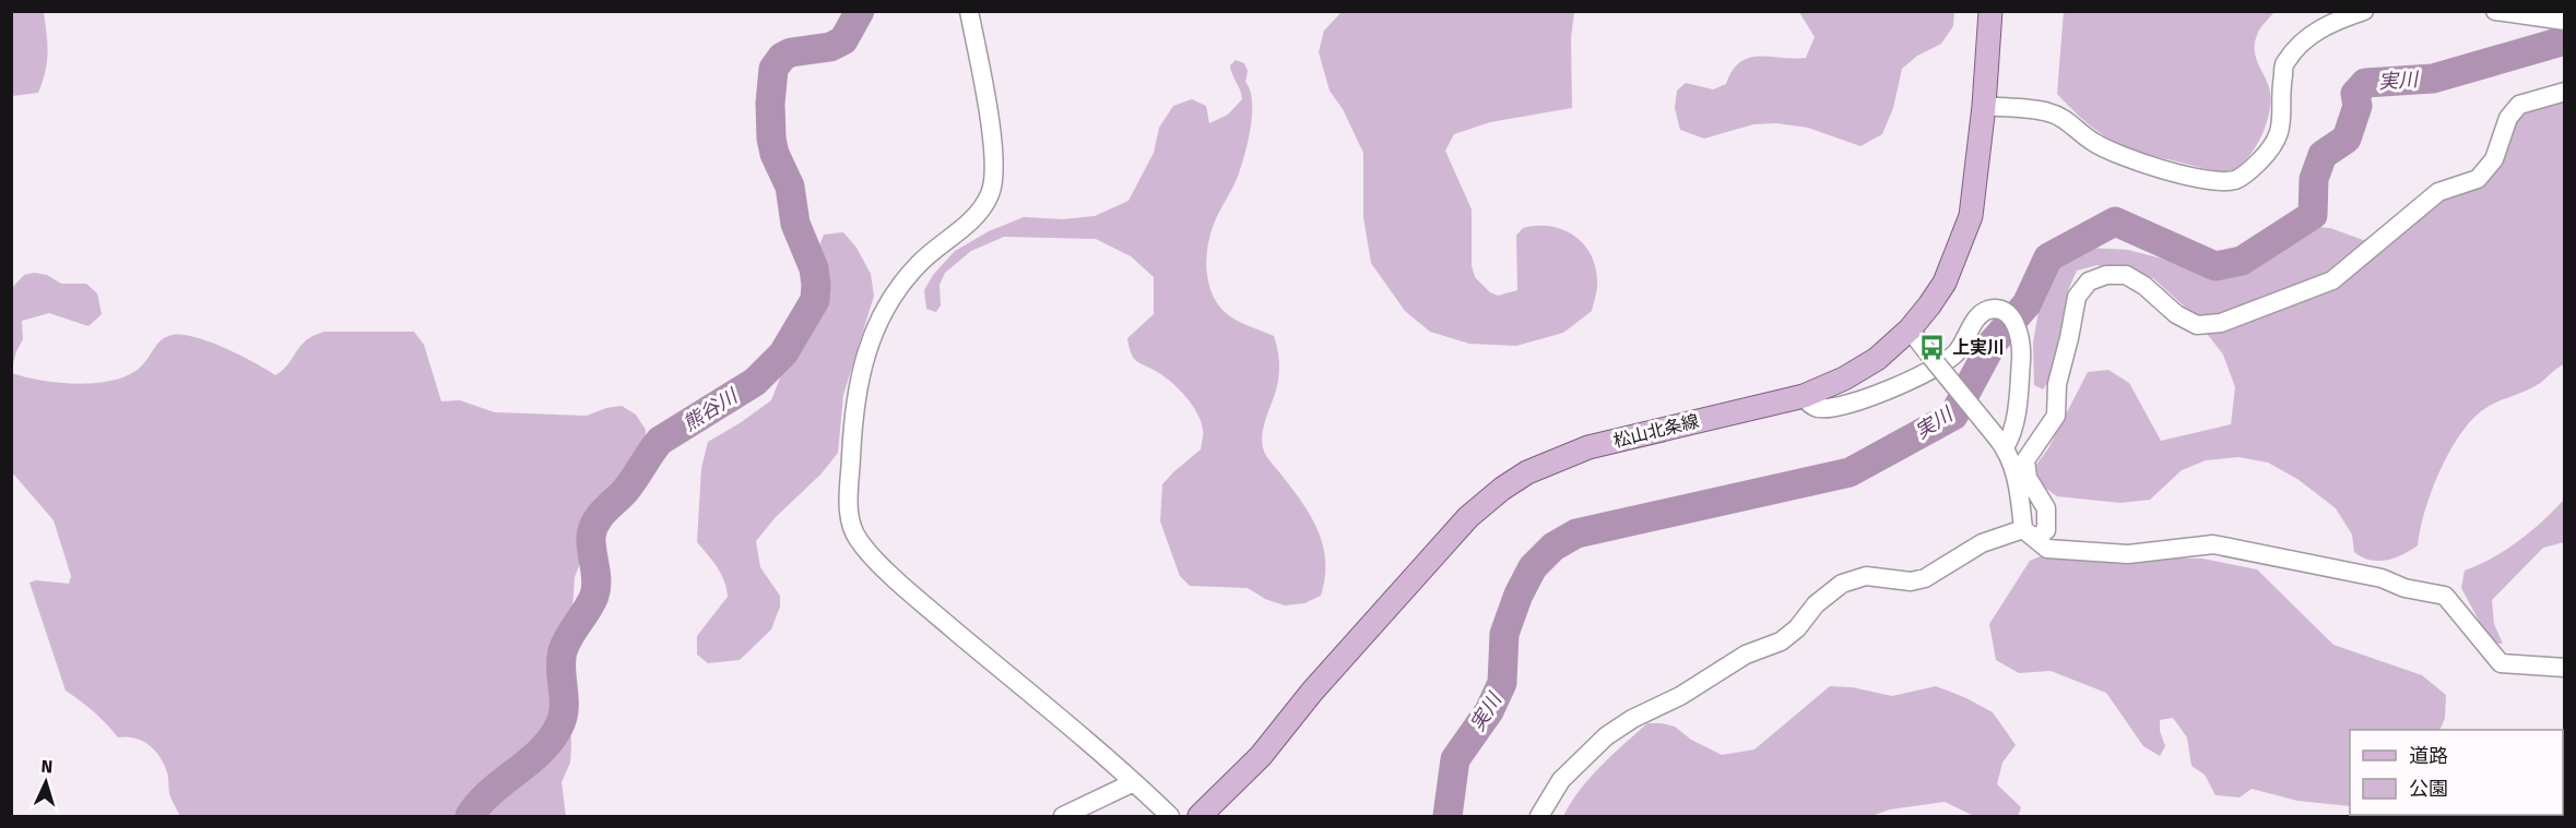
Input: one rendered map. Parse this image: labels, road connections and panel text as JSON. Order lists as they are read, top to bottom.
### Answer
{
  "streets": {
    "main road": ["松山北条線"]
  },
  "water": ["実川", "熊谷川"],
  "places": {
    "bus stop": ["上実川"]
  },
  "legend": ["道路", "公園"],
  "north": "top"
}
